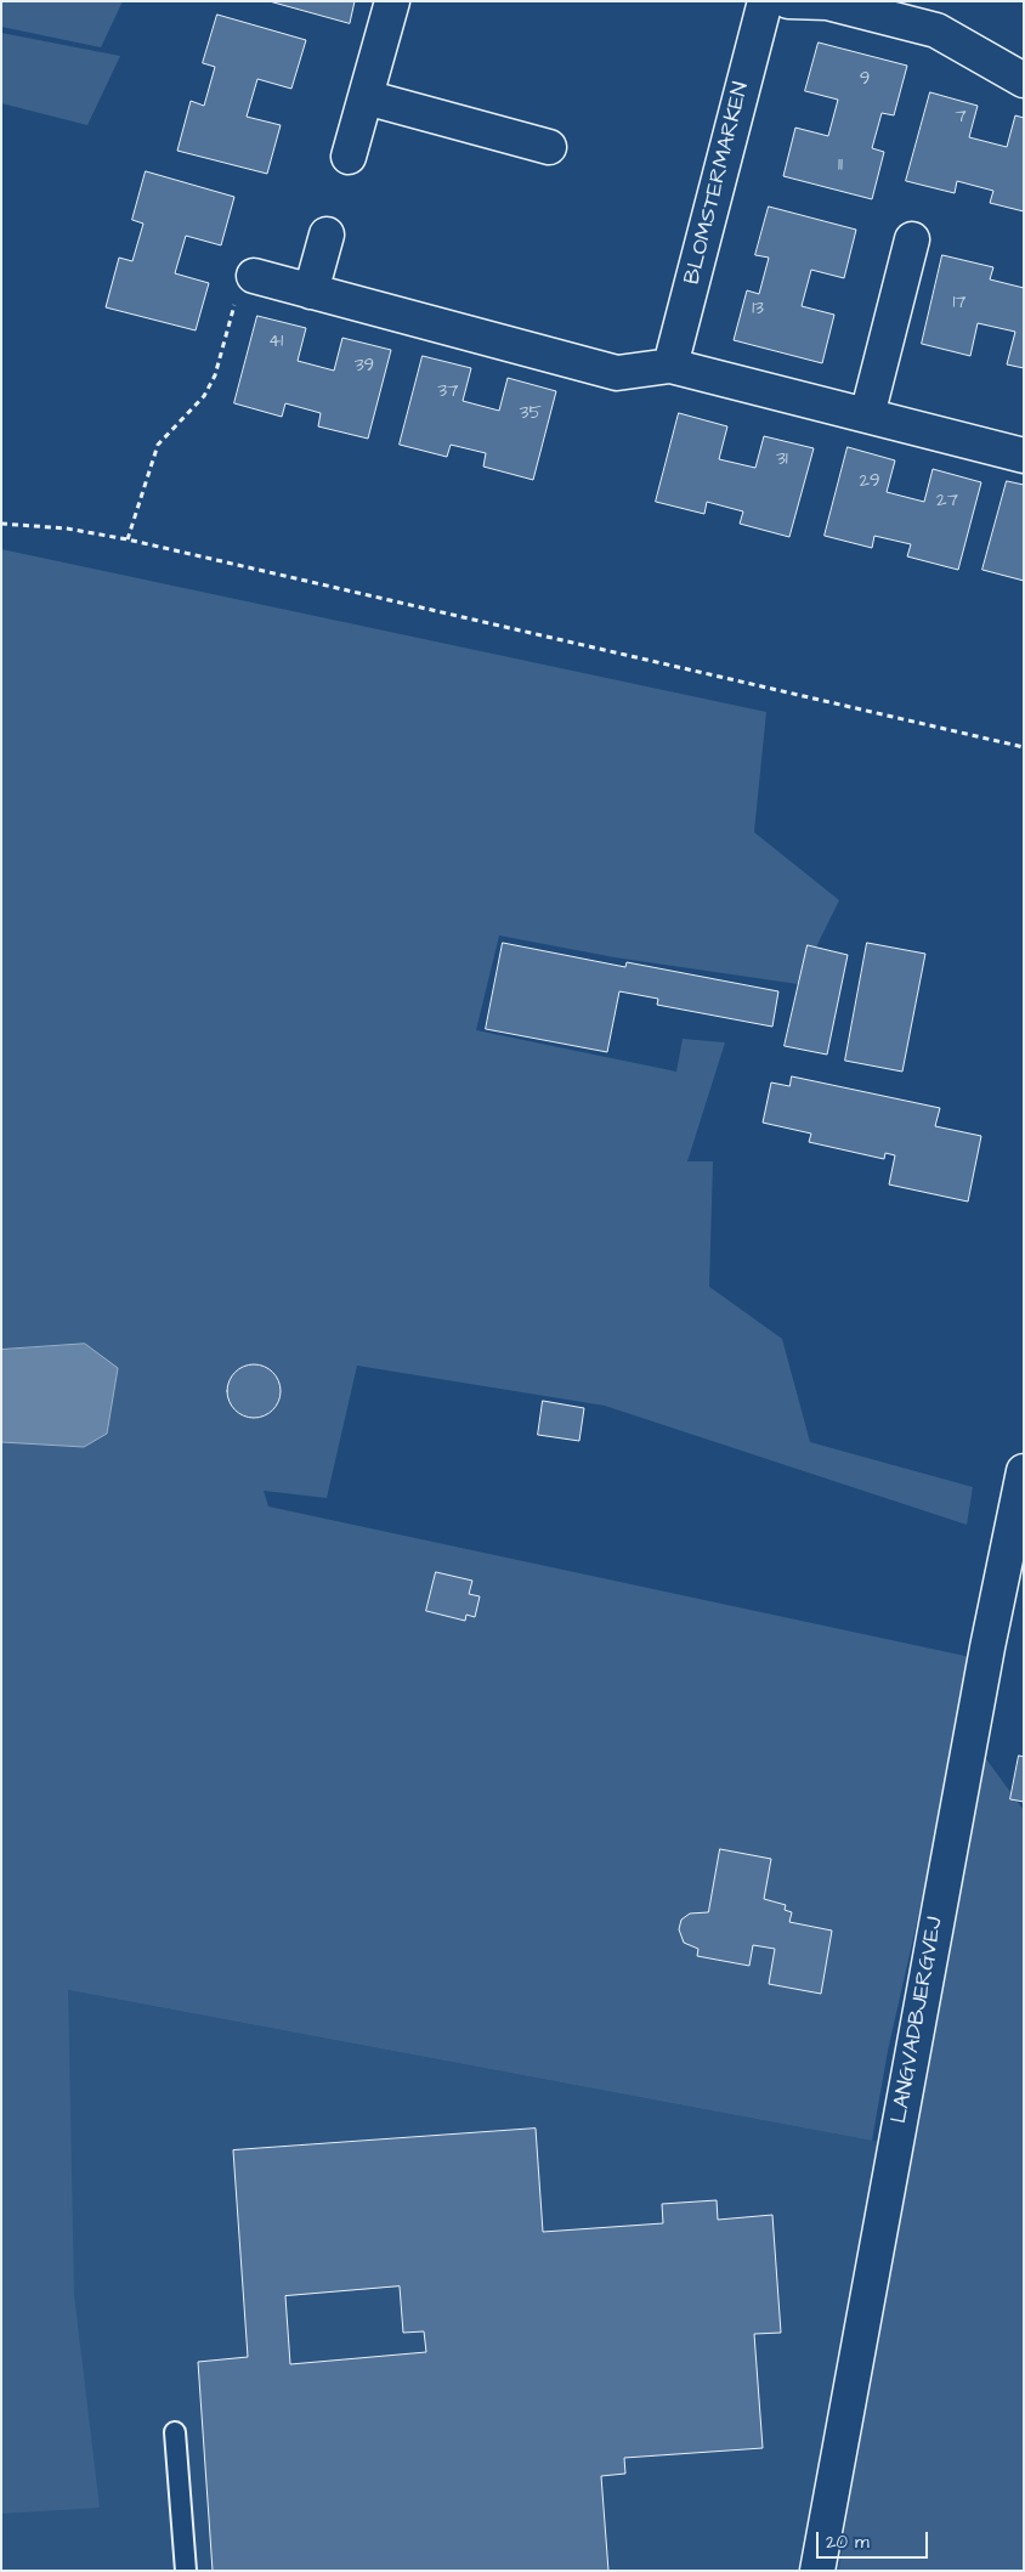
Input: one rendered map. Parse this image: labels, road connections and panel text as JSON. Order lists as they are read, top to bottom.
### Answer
{
  "streets": {
    "street": ["BLOMSTERMARKEN", "LANGVADBJERGVEJ"]
  },
  "house_numbers": [
    "9",
    "7",
    "11",
    "17",
    "13",
    "41",
    "39",
    "37",
    "35",
    "31",
    "29",
    "27"
  ],
  "scale_bar": "20 m"
}
